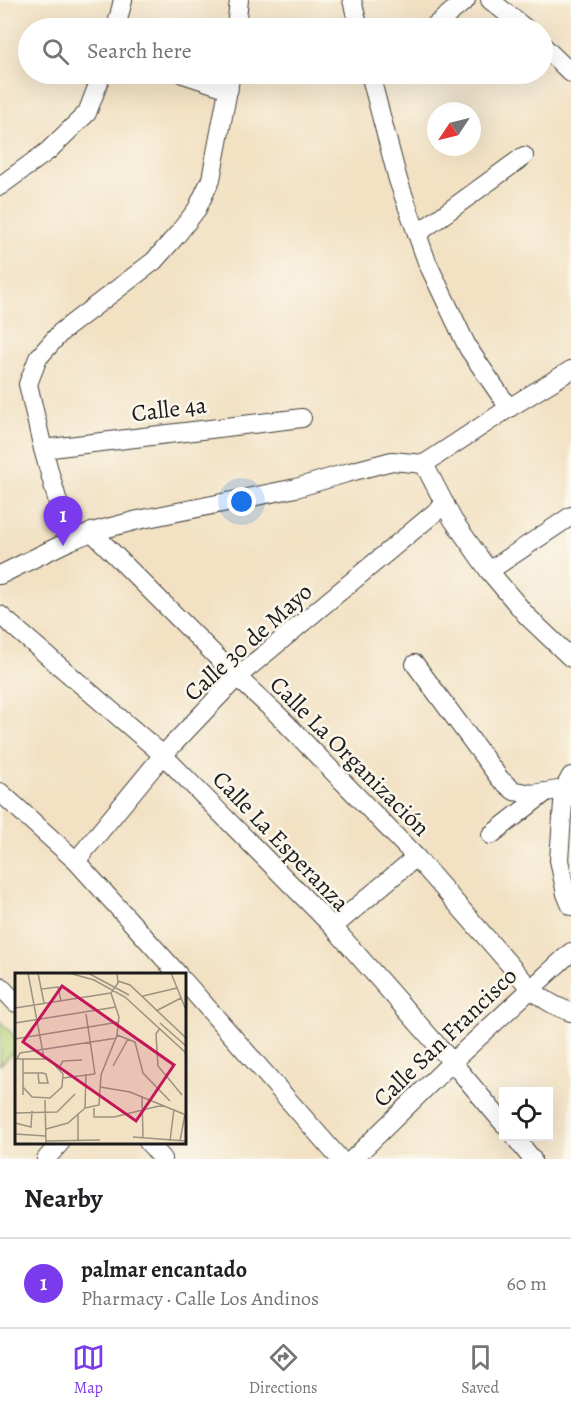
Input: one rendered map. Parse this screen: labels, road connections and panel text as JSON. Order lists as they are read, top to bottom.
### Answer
{
  "streets": {
    "street": [
      "Calle 4a",
      "Calle 30 de Mayo",
      "Calle La Organización",
      "Calle La Esperanza",
      "Calle San Francisco"
    ]
  },
  "crossings": [
    ["Calle 30 de Mayo", "Calle La Organización"],
    ["Calle 30 de Mayo", "Calle La Esperanza"],
    ["Calle La Organización", "Calle San Francisco"],
    ["Calle La Esperanza", "Calle San Francisco"]
  ],
  "north": "bottom left",
  "page": {
    "search": "Search here",
    "pins": "1",
    "heading": "Nearby",
    "list": [
      {
        "mark": "1",
        "name": "palmar encantado",
        "note": "Pharmacy · Calle Los Andinos",
        "value": "60 m"
      }
    ],
    "nav": ["Map", "Directions", "Saved"]
  }
}
